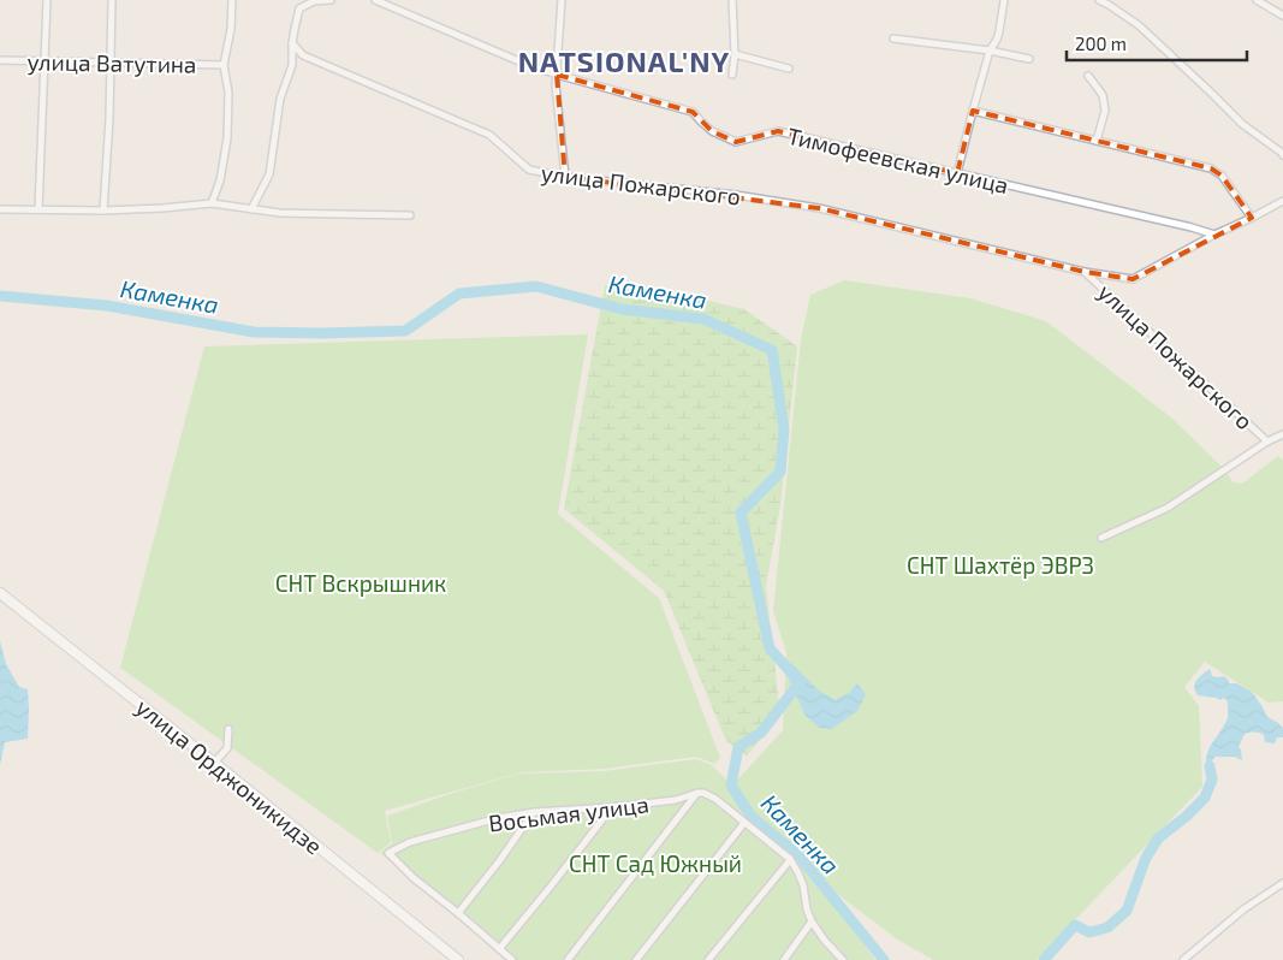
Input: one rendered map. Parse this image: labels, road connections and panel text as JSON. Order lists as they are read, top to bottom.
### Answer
{
  "streets": {
    "main road": ["улица Орджоникидзе"],
    "street": [
      "улица Ватутина",
      "Тимофеевская улица",
      "улица Пожарского",
      "Восьмая улица"
    ]
  },
  "crossings": [
    ["Тимофеевская улица", "улица Пожарского"]
  ],
  "districts": ["NATSIONAL'NY"],
  "water": ["Каменка"],
  "parks": ["СНТ Шахтёр ЭВРЗ", "СНТ Вскрышник", "СНТ Сад Южный"],
  "scale_bar": "200 m"
}
